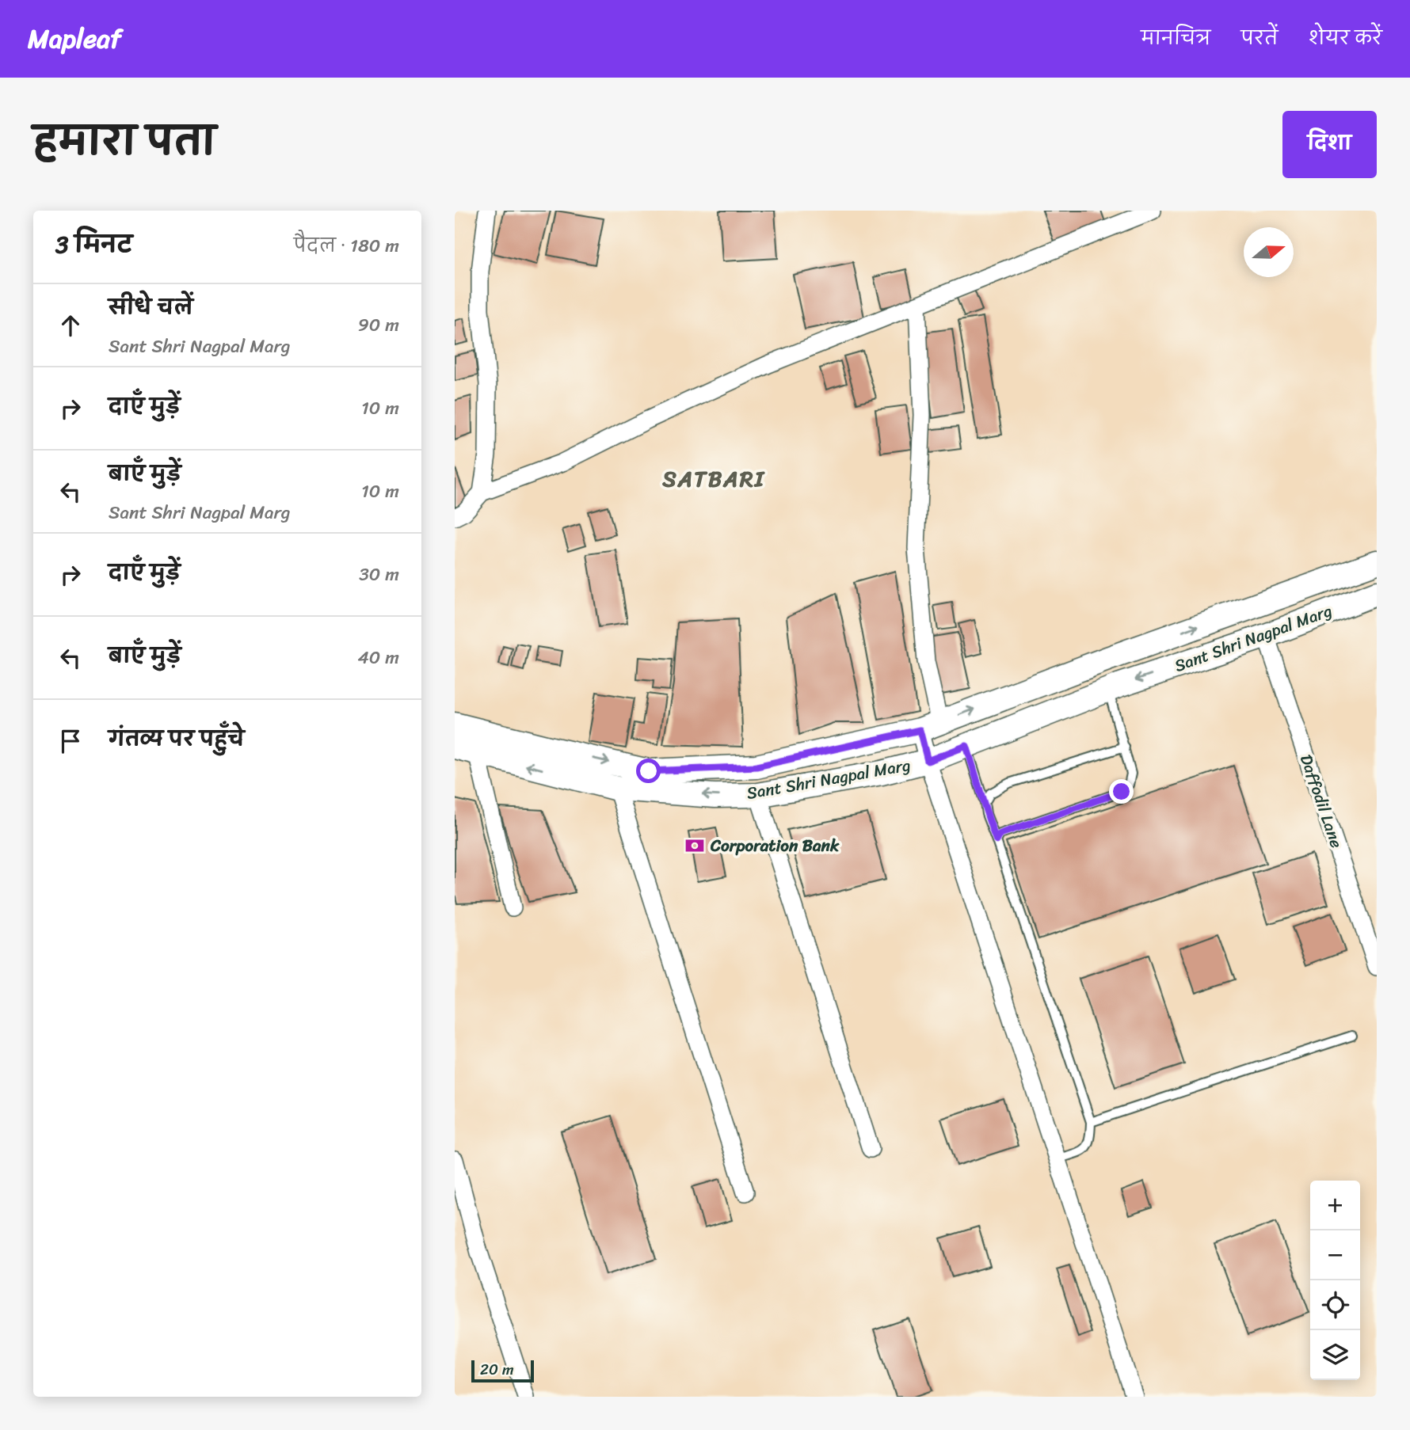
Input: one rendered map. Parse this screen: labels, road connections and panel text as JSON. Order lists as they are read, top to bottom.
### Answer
{
  "streets": {
    "main road": ["Sant Shri Nagpal Marg"],
    "street": ["Daffodil Lane"]
  },
  "crossings": [
    ["Sant Shri Nagpal Marg", "Daffodil Lane"]
  ],
  "districts": ["SATBARI"],
  "places": {
    "bank": ["Corporation Bank"]
  },
  "scale_bar": "20 m",
  "north": "right",
  "page": {
    "header": "Mapleaf",
    "nav": ["मानचित्र", "परतें", "शेयर करें"],
    "title": "हमारा पता",
    "buttons": "दिशा",
    "heading": ["3 मिनट", "पैदल · 180 m"],
    "list": [
      ["सीधे चलें", "Sant Shri Nagpal Marg", "90 m"],
      ["दाएँ मुड़ें", "10 m"],
      ["बाएँ मुड़ें", "Sant Shri Nagpal Marg", "10 m"],
      ["दाएँ मुड़ें", "30 m"],
      ["बाएँ मुड़ें", "40 m"],
      "गंतव्य पर पहुँचे"
    ],
    "map_buttons": ["+", "−"],
    "scale": "20 m"
  }
}
